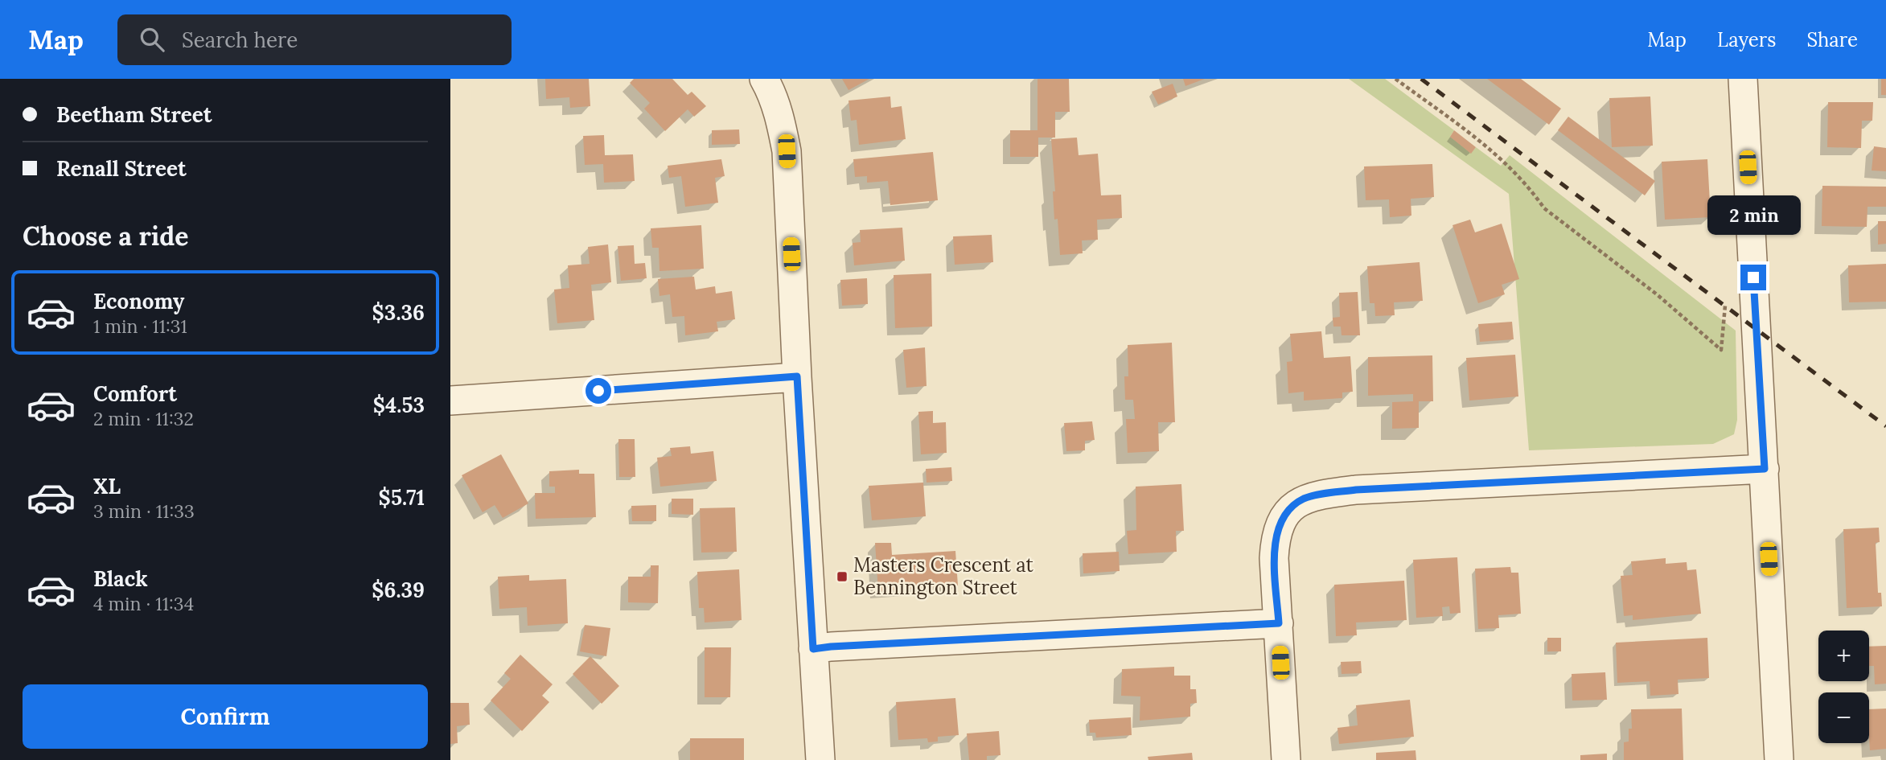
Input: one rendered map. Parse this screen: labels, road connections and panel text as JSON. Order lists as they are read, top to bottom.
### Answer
{
  "places": {
    "transit": ["Masters Crescent at Bennington Street"]
  },
  "page": {
    "header": "Map",
    "search": "Search here",
    "nav": ["Map", "Layers", "Share"],
    "banner": ["Beetham Street", "Renall Street"],
    "bubble": "2 min",
    "heading": "Choose a ride",
    "list": [
      {
        "name": "Economy",
        "note": "1 min · 11:31",
        "value": "$3.36"
      },
      {
        "name": "Comfort",
        "note": "2 min · 11:32",
        "value": "$4.53"
      },
      {
        "name": "XL",
        "note": "3 min · 11:33",
        "value": "$5.71"
      },
      {
        "name": "Black",
        "note": "4 min · 11:34",
        "value": "$6.39"
      }
    ],
    "map_buttons": ["+", "−"],
    "buttons": "Confirm"
  }
}
